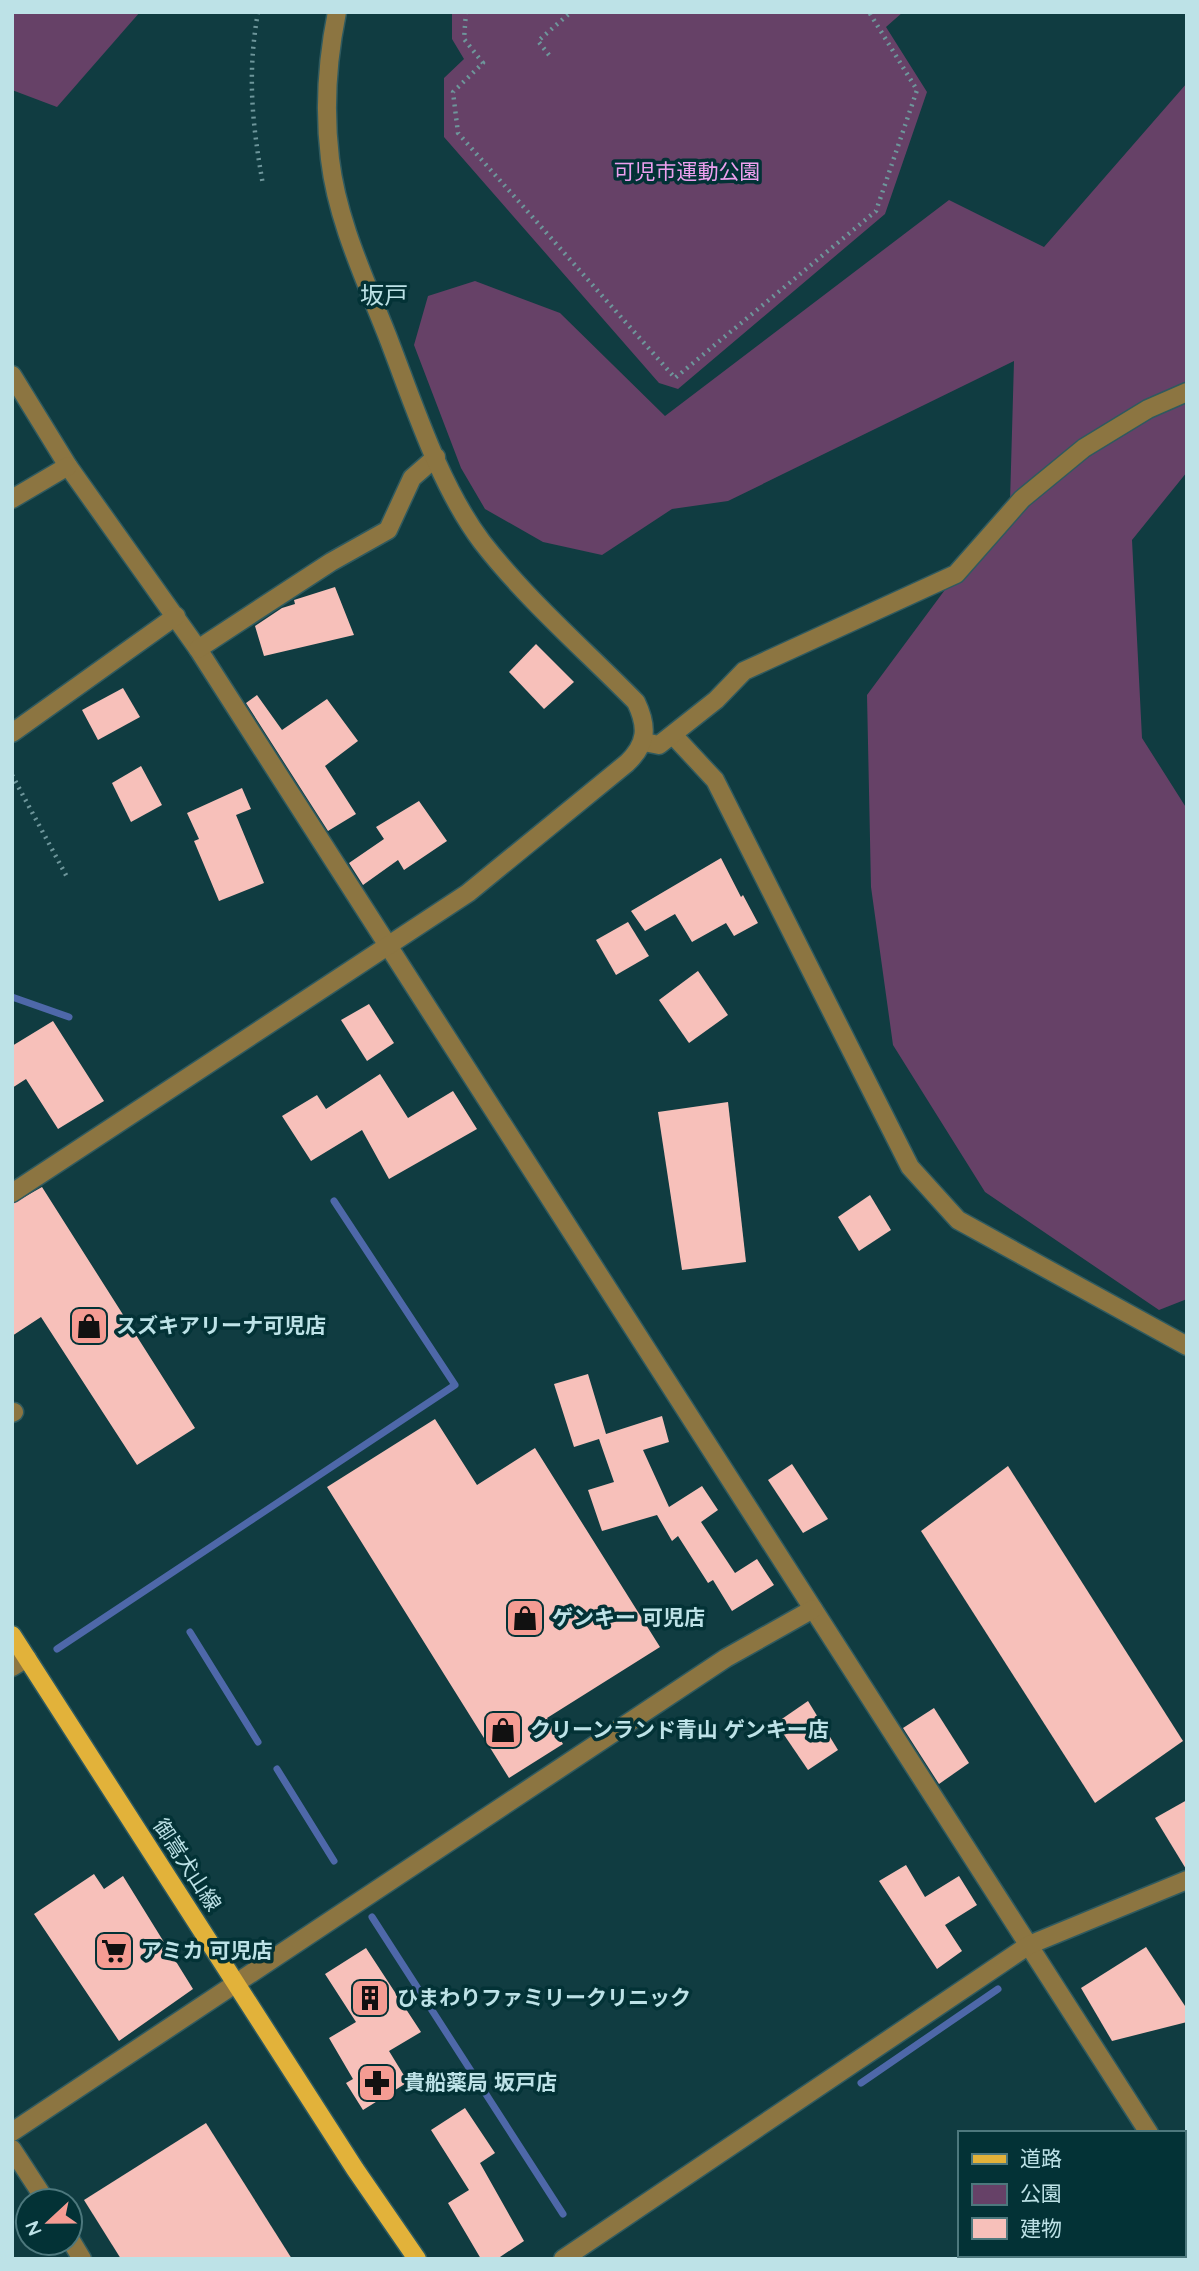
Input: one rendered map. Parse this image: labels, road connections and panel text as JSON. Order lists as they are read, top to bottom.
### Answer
{
  "streets": {
    "main road": ["御嵩犬山線"]
  },
  "districts": ["坂戸"],
  "parks": ["可児市運動公園"],
  "places": {
    "shop": ["スズキアリーナ可児店", "ゲンキー 可児店", "クリーンランド青山 ゲンキー店"],
    "supermarket": ["アミカ 可児店"],
    "building": ["ひまわりファミリークリニック"],
    "pharmacy": ["貴船薬局 坂戸店"]
  },
  "legend": ["道路", "公園", "建物"],
  "north": "left"
}
